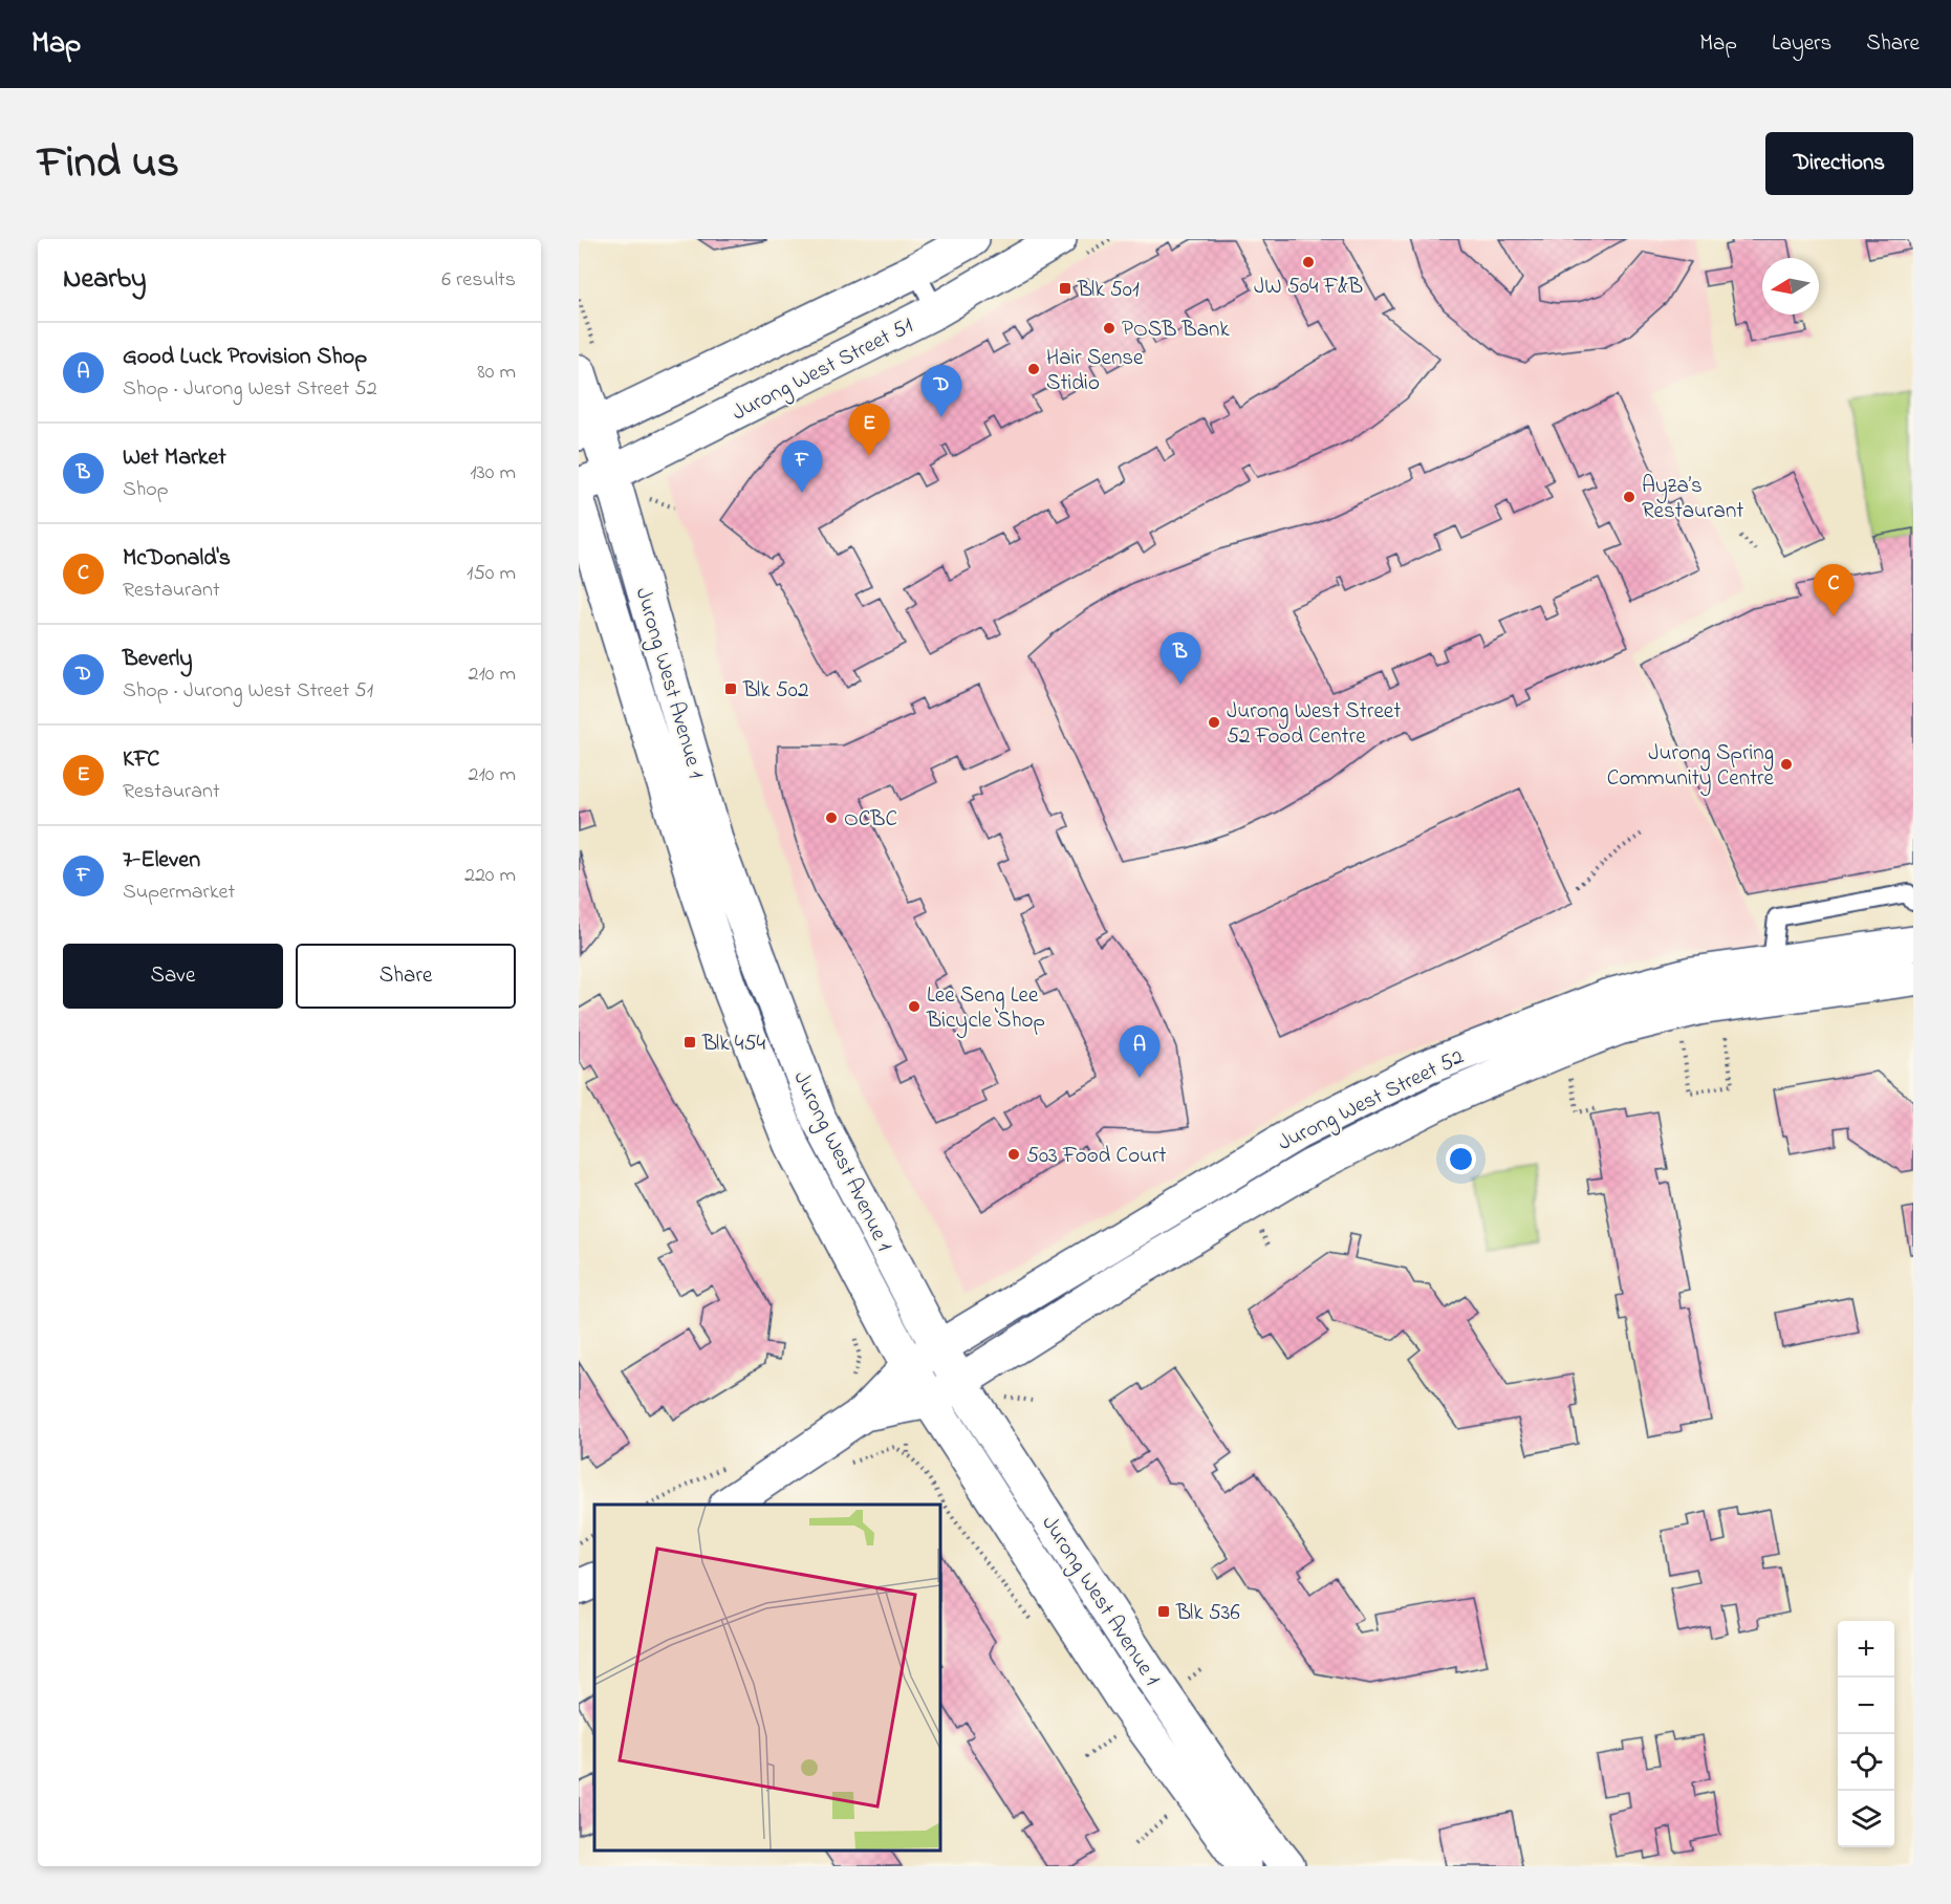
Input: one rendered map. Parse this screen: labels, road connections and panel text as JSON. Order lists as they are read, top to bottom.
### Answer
{
  "streets": {
    "street": ["Jurong West Street 51", "Jurong West Avenue 1", "Jurong West Street 52"]
  },
  "crossings": [
    ["Jurong West Street 51", "Jurong West Avenue 1"],
    ["Jurong West Avenue 1", "Jurong West Street 52"]
  ],
  "places": {
    "other": [
      "JW 504 F&B",
      "POSB Bank",
      "Hair Sense Stidio",
      "Ayza’s Restaurant",
      "Jurong West Street 52 Food Centre",
      "Jurong Spring Community Centre",
      "OCBC",
      "Lee Seng Lee Bicycle Shop",
      "503 Food Court"
    ],
    "transit": [
      "Blk 501",
      "Blk 502",
      "Blk 454",
      "Blk 536"
    ]
  },
  "north": "left",
  "page": {
    "header": "Map",
    "nav": ["Map", "Layers", "Share"],
    "title": "Find us",
    "buttons": [
      "Directions",
      ["Save", "Share"]
    ],
    "heading": ["Nearby", "6 results"],
    "list": [
      {
        "mark": "A",
        "name": "Good Luck Provision Shop",
        "note": "Shop · Jurong West Street 52",
        "value": "80 m"
      },
      {
        "mark": "B",
        "name": "Wet Market",
        "note": "Shop",
        "value": "130 m"
      },
      {
        "mark": "C",
        "name": "McDonald's",
        "note": "Restaurant",
        "value": "150 m"
      },
      {
        "mark": "D",
        "name": "Beverly",
        "note": "Shop · Jurong West Street 51",
        "value": "210 m"
      },
      {
        "mark": "E",
        "name": "KFC",
        "note": "Restaurant",
        "value": "210 m"
      },
      {
        "mark": "F",
        "name": "7-Eleven",
        "note": "Supermarket",
        "value": "220 m"
      }
    ],
    "pins": [
      "D",
      "E",
      "F",
      "C",
      "B",
      "A"
    ],
    "map_buttons": ["+", "−"]
  }
}
